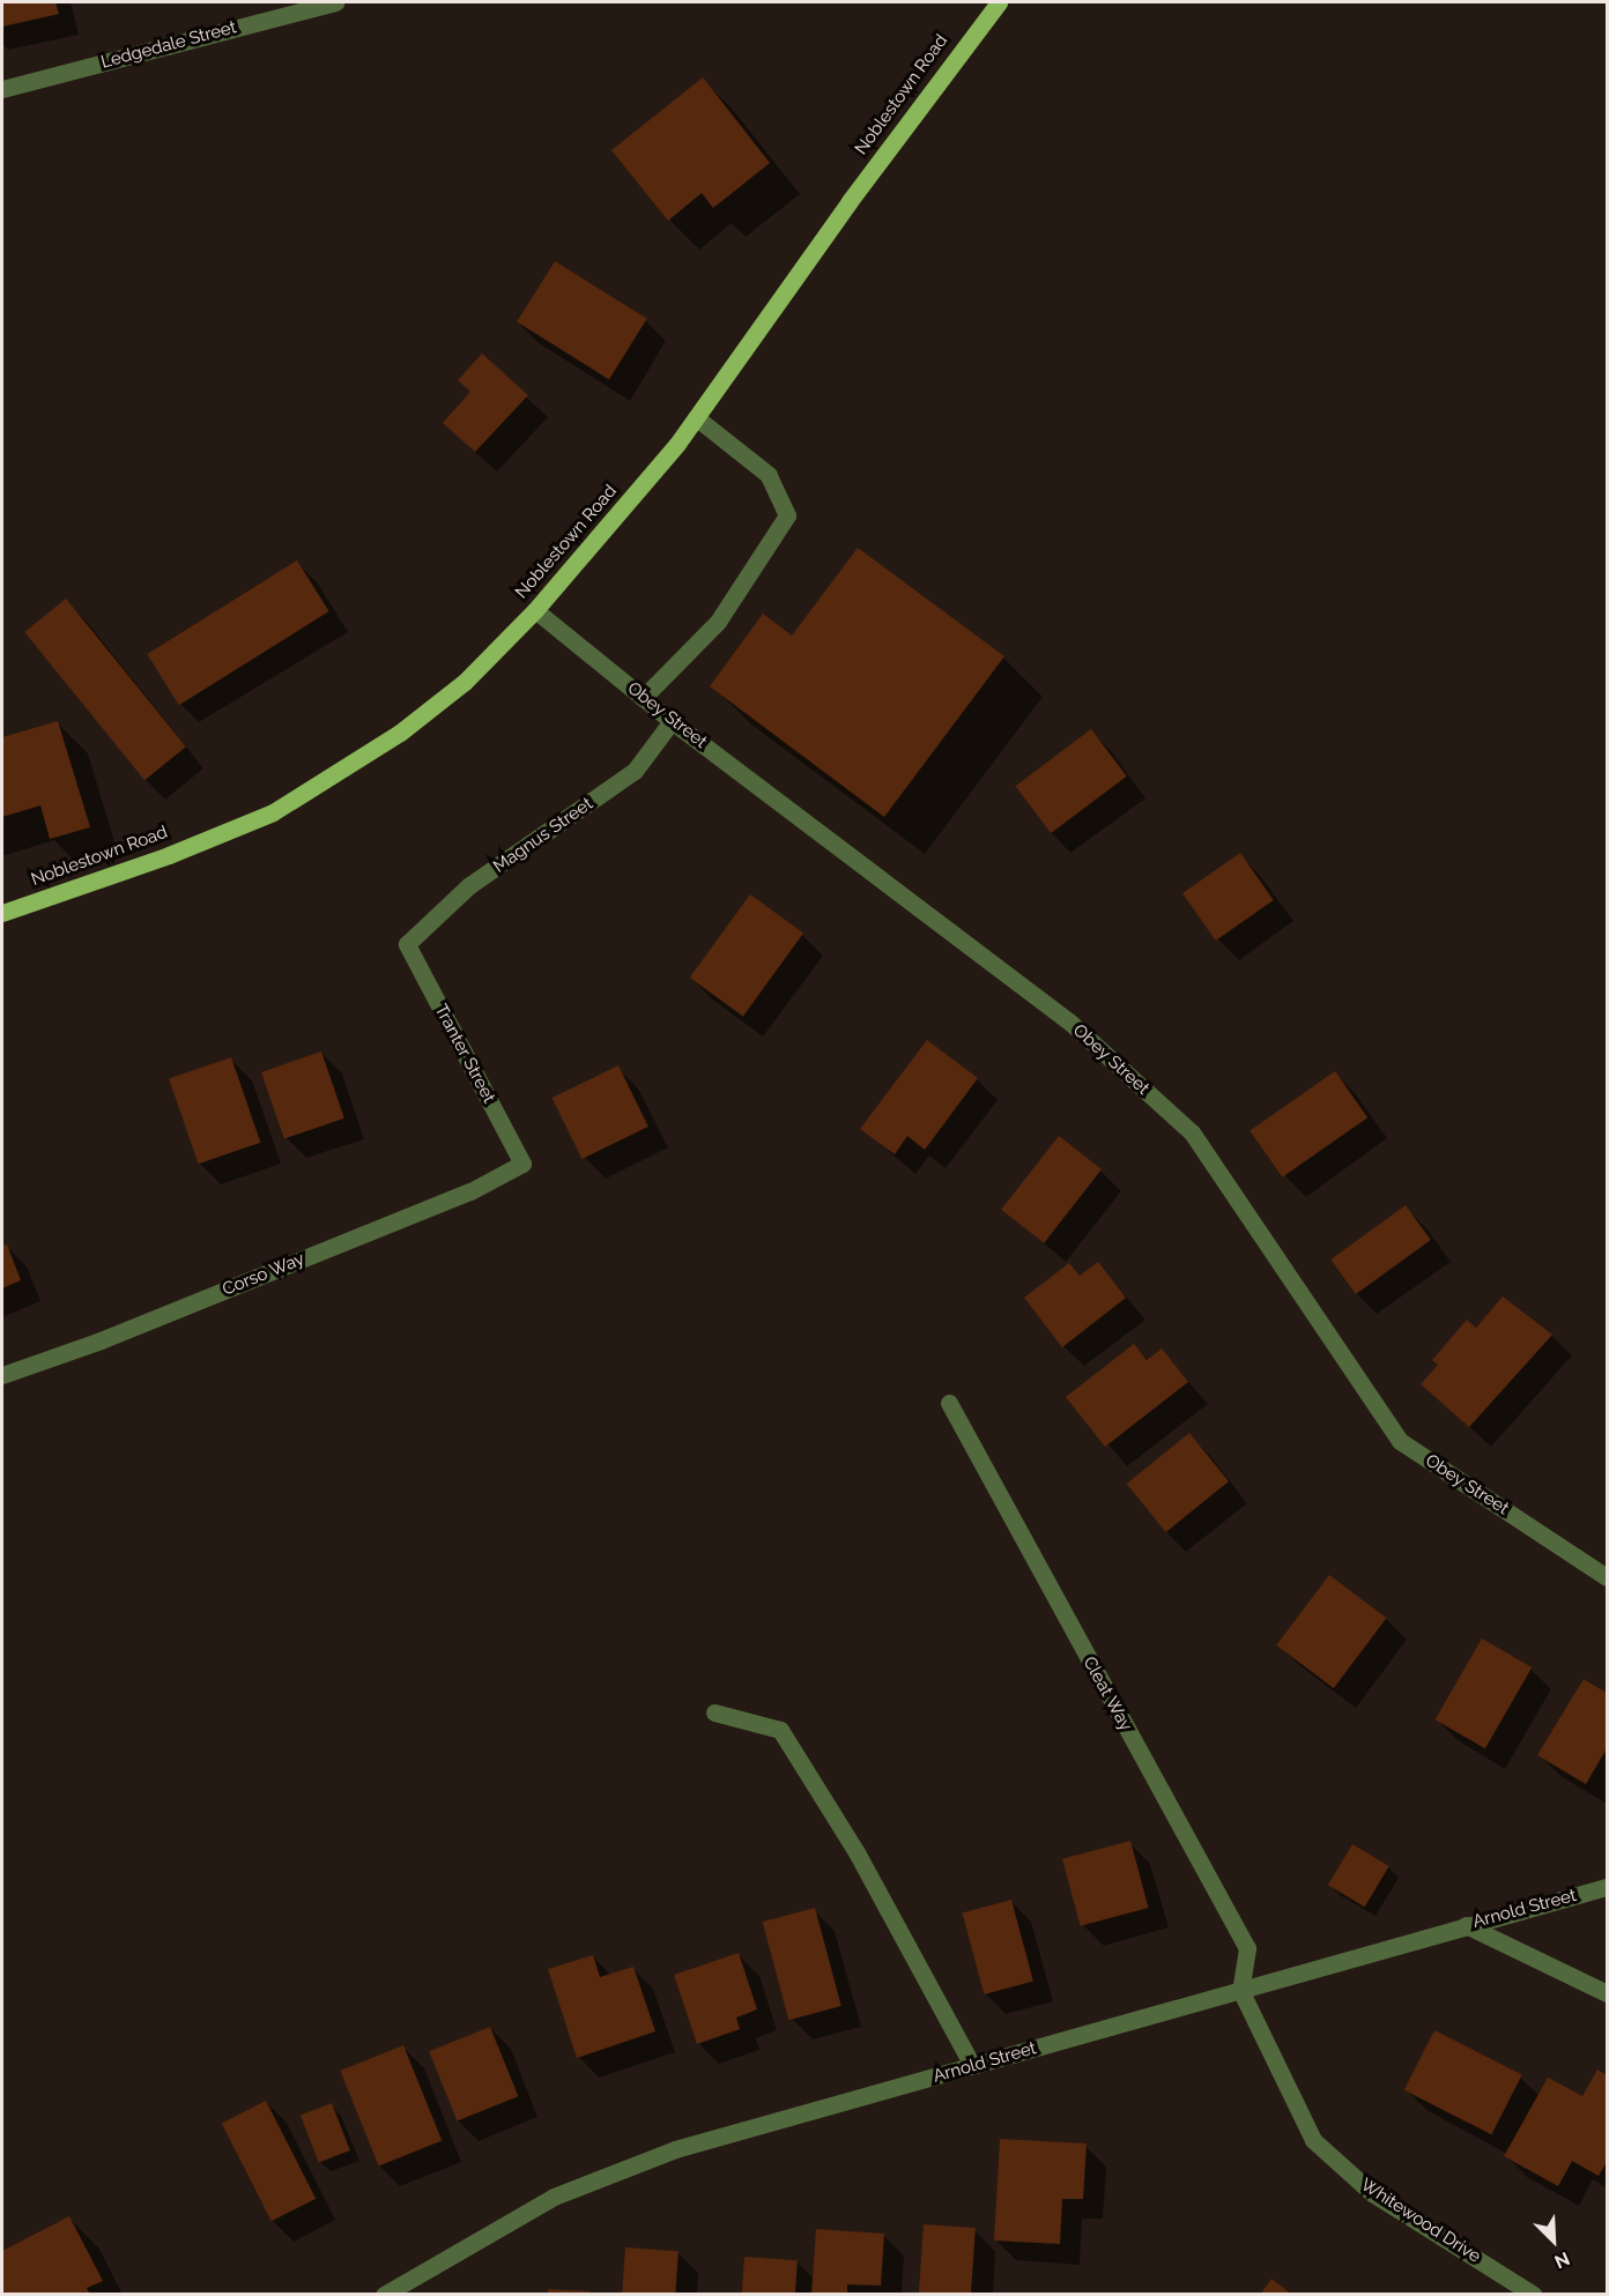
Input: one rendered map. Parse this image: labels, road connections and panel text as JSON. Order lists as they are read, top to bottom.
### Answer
{
  "streets": {
    "main road": ["Noblestown Road"],
    "street": [
      "Ledgedale Street",
      "Obey Street",
      "Magnus Street",
      "Tranter Street",
      "Corso Way",
      "Cleat Way",
      "Arnold Street",
      "Whitewood Drive"
    ]
  },
  "crossings": [
    ["Noblestown Road", "Obey Street"],
    ["Obey Street", "Magnus Street"],
    ["Magnus Street", "Tranter Street"],
    ["Tranter Street", "Corso Way"],
    ["Cleat Way", "Arnold Street"],
    ["Cleat Way", "Whitewood Drive"],
    ["Arnold Street", "Whitewood Drive"]
  ],
  "north": "bottom right"
}
